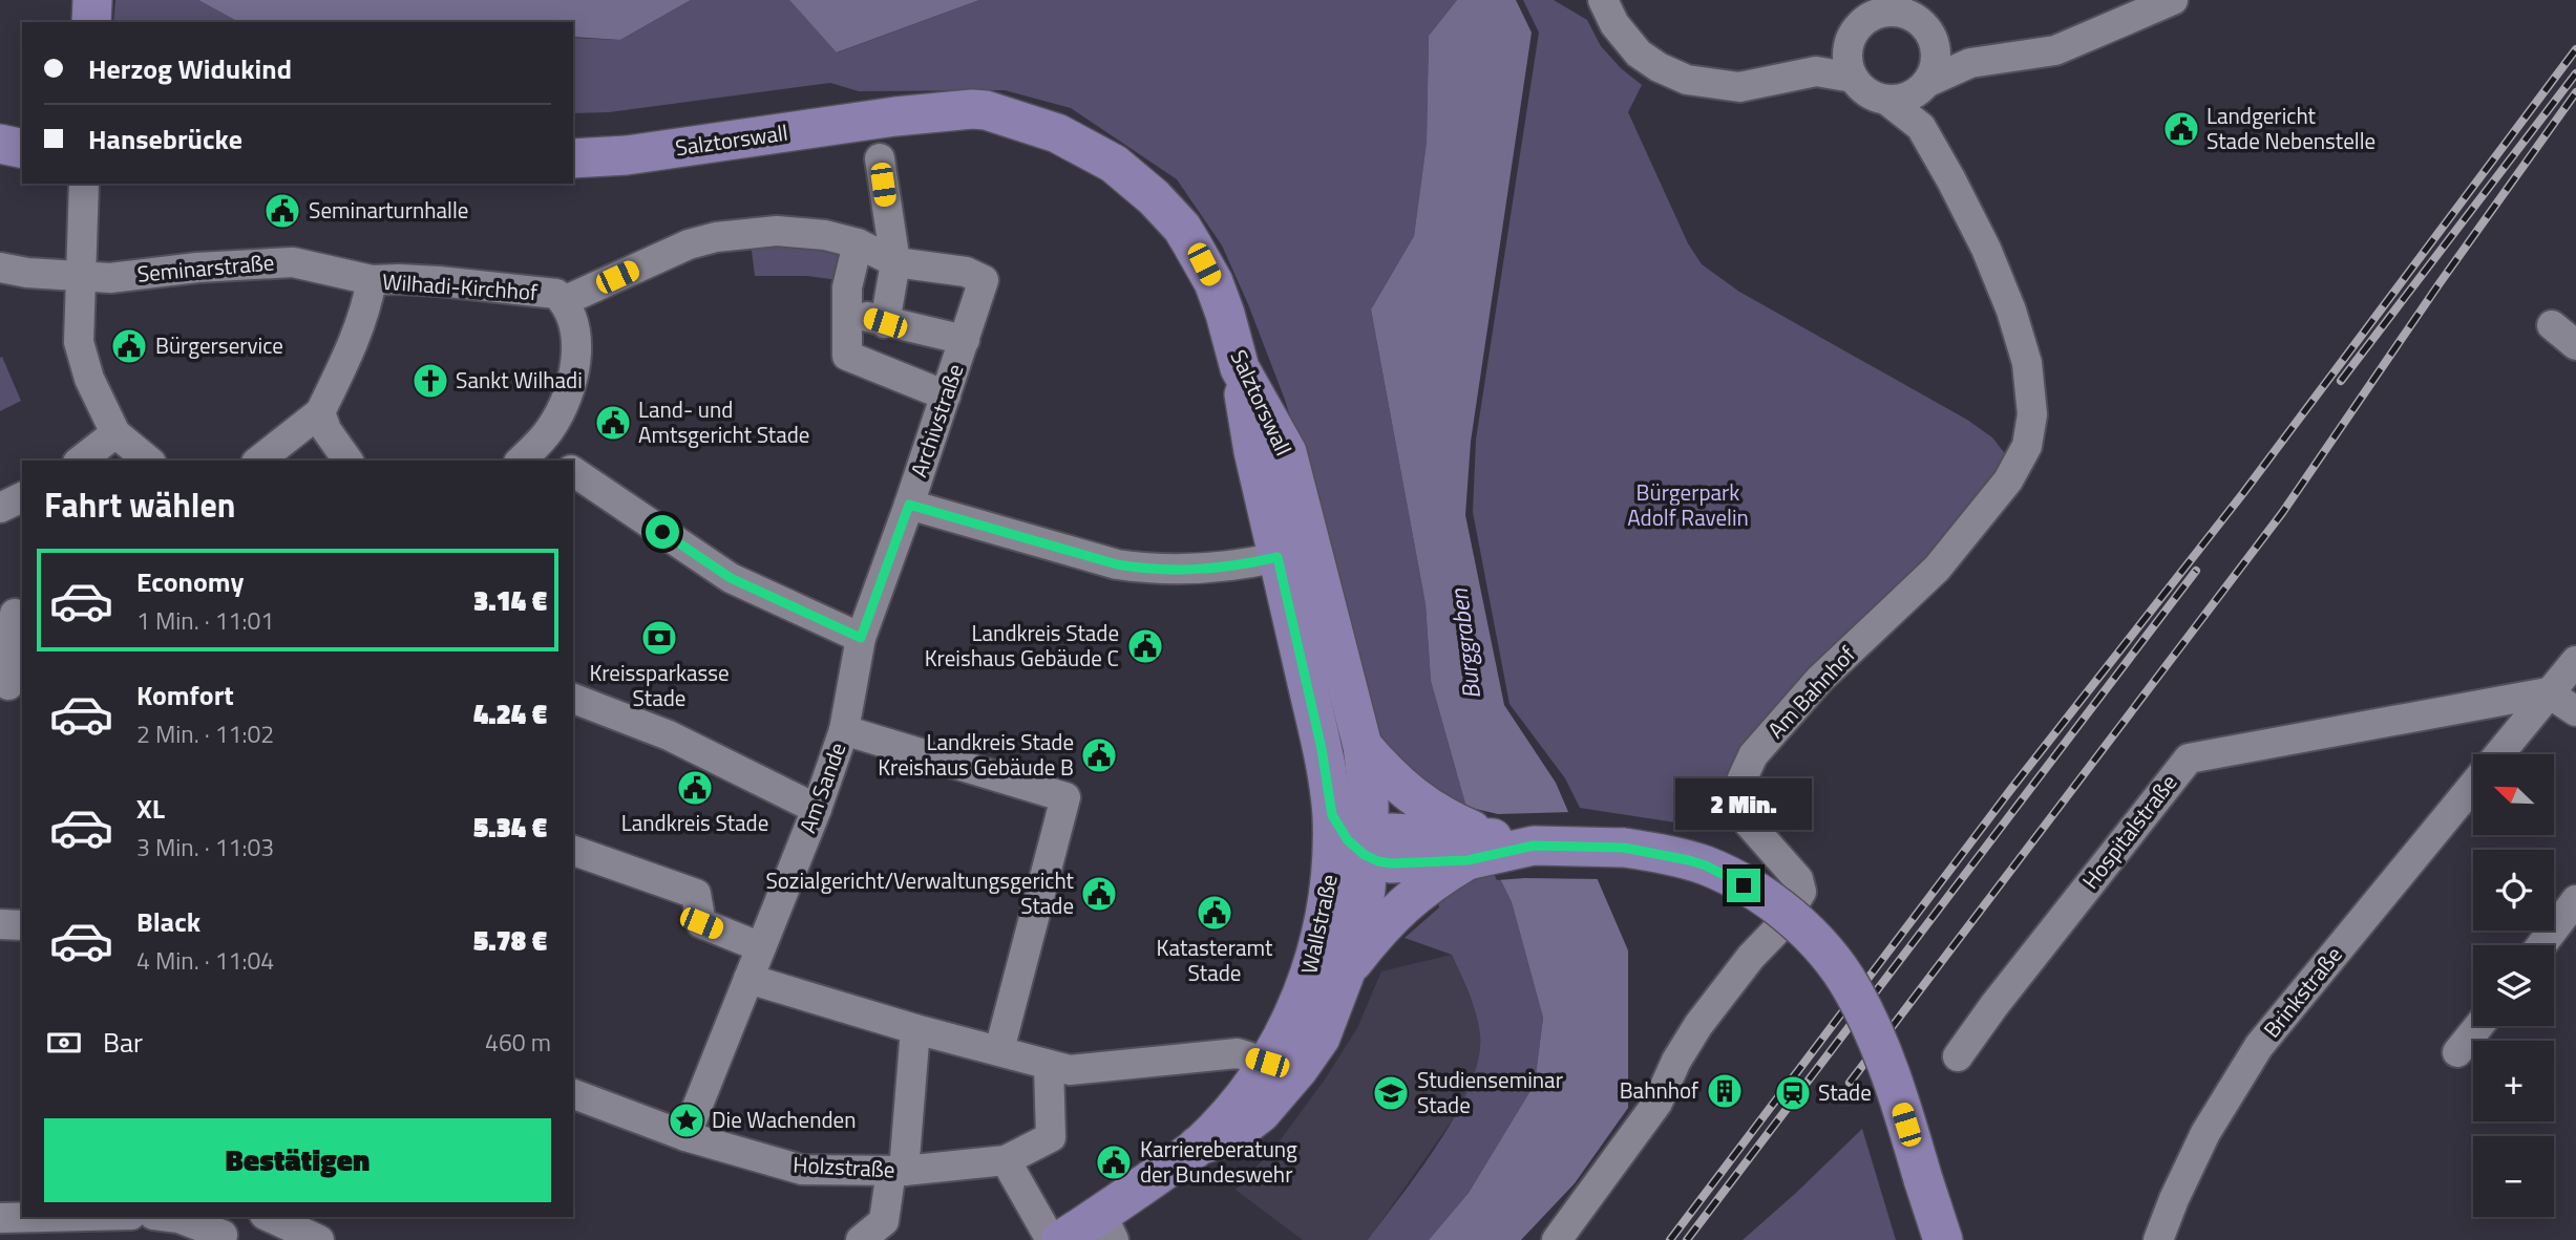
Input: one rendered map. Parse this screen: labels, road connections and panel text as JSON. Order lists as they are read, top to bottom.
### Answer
{
  "streets": {
    "main road": ["Salztorswall", "Wallstraße"],
    "street": [
      "Seminarstraße",
      "Wilhadi-Kirchhof",
      "Archivstraße",
      "Am Bahnhof",
      "Am Sande",
      "Hospitalstraße",
      "Brinkstraße",
      "Holzstraße"
    ]
  },
  "crossings": [
    ["Salztorswall", "Wallstraße"],
    ["Seminarstraße", "Wilhadi-Kirchhof"],
    ["Archivstraße", "Am Sande"],
    ["Am Sande", "Holzstraße"],
    ["Hospitalstraße", "Brinkstraße"]
  ],
  "water": ["Burggraben"],
  "parks": ["Bürgerpark Adolf Ravelin"],
  "places": {
    "public building": [
      "Landgericht Stade Nebenstelle",
      "Seminarturnhalle",
      "Bürgerservice",
      "Land- und Amtsgericht Stade",
      "Landkreis Stade Kreishaus Gebäude C",
      "Landkreis Stade Kreishaus Gebäude B",
      "Landkreis Stade",
      "Sozialgericht/Verwaltungsgericht Stade",
      "Katasteramt Stade",
      "Karriereberatung der Bundeswehr"
    ],
    "church": ["Sankt Wilhadi"],
    "bank": ["Kreissparkasse Stade"],
    "building": ["Bahnhof"],
    "school or university": ["Studienseminar Stade"],
    "station": ["Stade"],
    "place": ["Die Wachenden"]
  },
  "north": "top left",
  "page": {
    "banner": ["Herzog Widukind", "Hansebrücke"],
    "heading": "Fahrt wählen",
    "list": [
      {
        "name": "Economy",
        "note": "1 Min. · 11:01",
        "value": "3.14 €"
      },
      {
        "name": "Komfort",
        "note": "2 Min. · 11:02",
        "value": "4.24 €"
      },
      {
        "name": "XL",
        "note": "3 Min. · 11:03",
        "value": "5.34 €"
      },
      {
        "name": "Black",
        "note": "4 Min. · 11:04",
        "value": "5.78 €"
      }
    ],
    "map_buttons": ["+", "−"],
    "bubble": "2 Min.",
    "pay": ["Bar", "460 m"],
    "buttons": "Bestätigen"
  }
}
